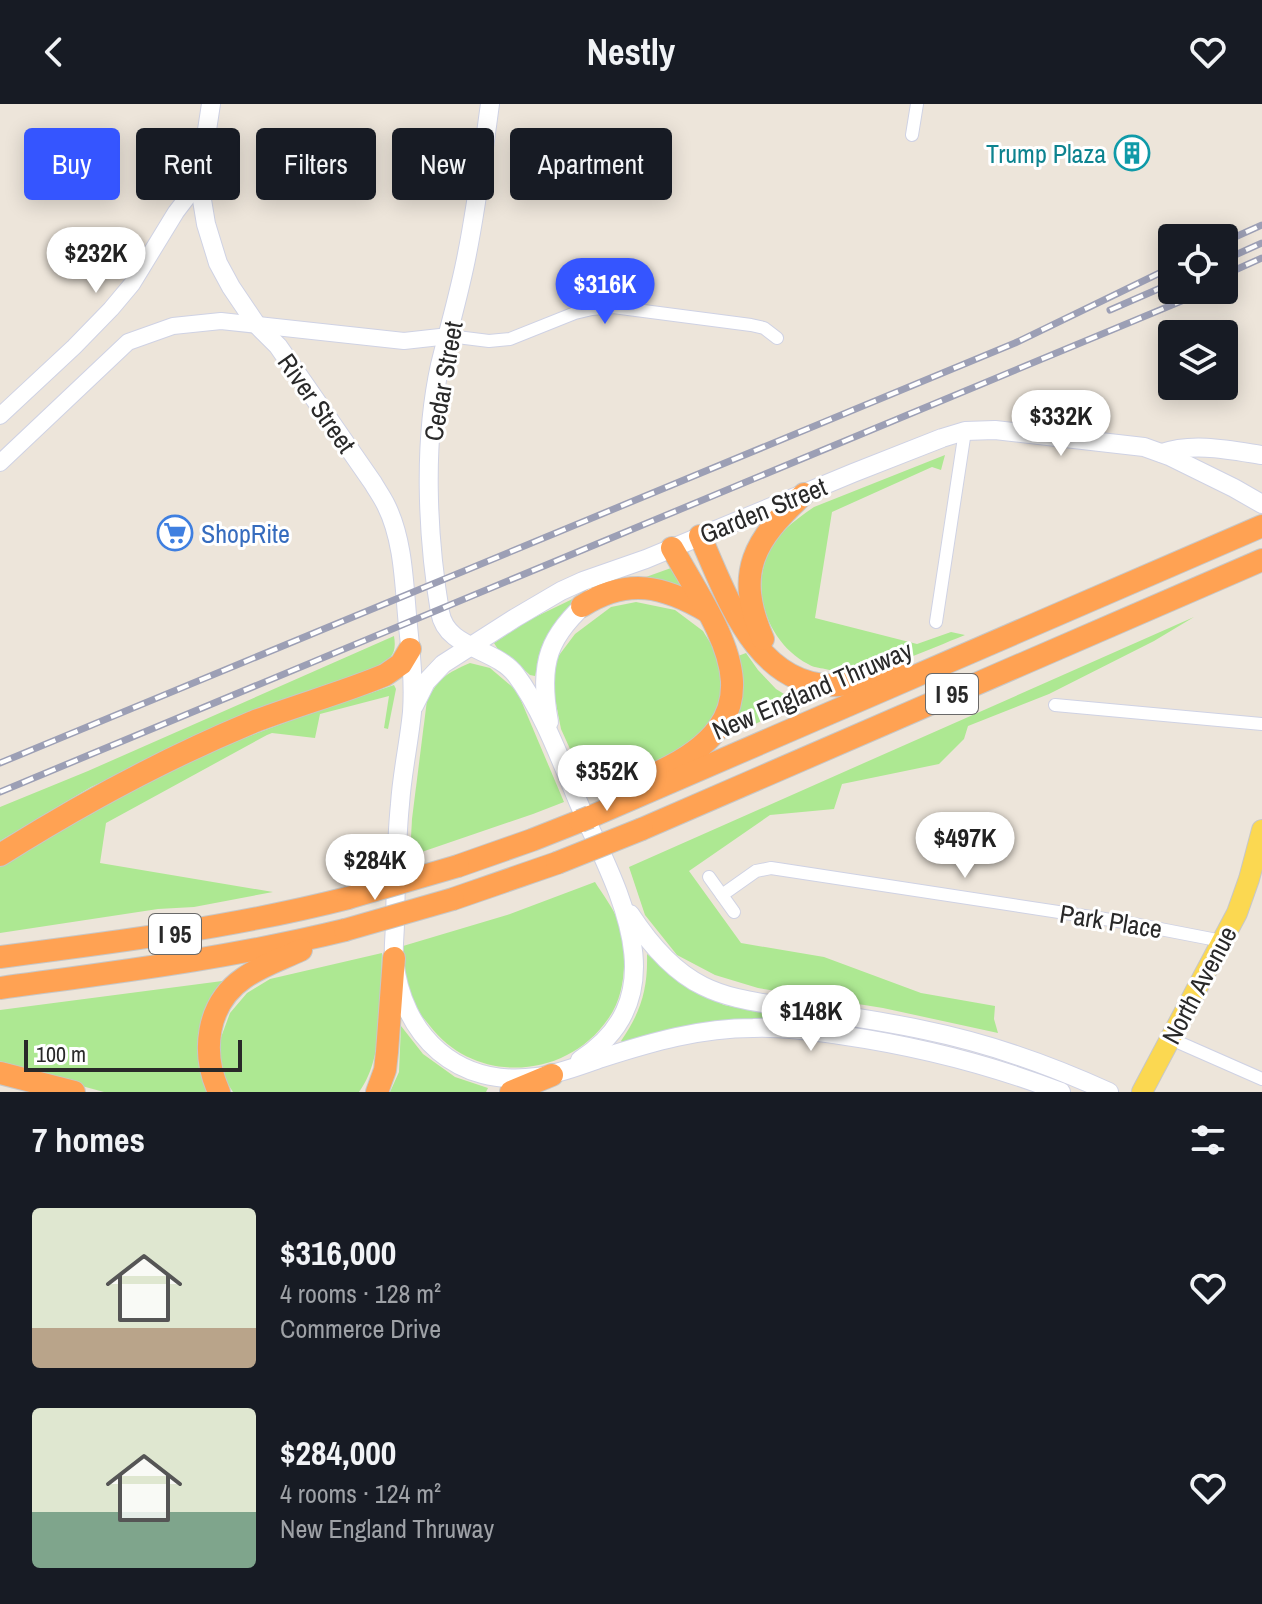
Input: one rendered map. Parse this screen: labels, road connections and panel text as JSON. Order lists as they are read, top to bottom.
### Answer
{
  "streets": {
    "highway": ["New England Thruway", "I 95"],
    "main road": [
      "Cedar Street",
      "River Street",
      "Garden Street",
      "North Avenue"
    ],
    "street": ["Park Place"]
  },
  "crossings": [
    ["Cedar Street", "Garden Street"],
    ["River Street", "Garden Street"],
    ["Park Place", "North Avenue"]
  ],
  "places": {
    "building": ["Trump Plaza"],
    "supermarket": ["ShopRite"]
  },
  "scale_bar": "100 m",
  "page": {
    "header": "Nestly",
    "chip": [
      "Buy",
      "Rent",
      "Filters",
      "New",
      "Apartment"
    ],
    "price": [
      "$232K",
      "$316K",
      "$332K",
      "$352K",
      "$497K",
      "$284K",
      "$148K"
    ],
    "scale": "100 m",
    "heading": "7 homes",
    "list": [
      {
        "name": "$316,000",
        "note": "4 rooms · 128 m² · Commerce Drive"
      },
      {
        "name": "$284,000",
        "note": "4 rooms · 124 m² · New England Thruway"
      }
    ]
  }
}
